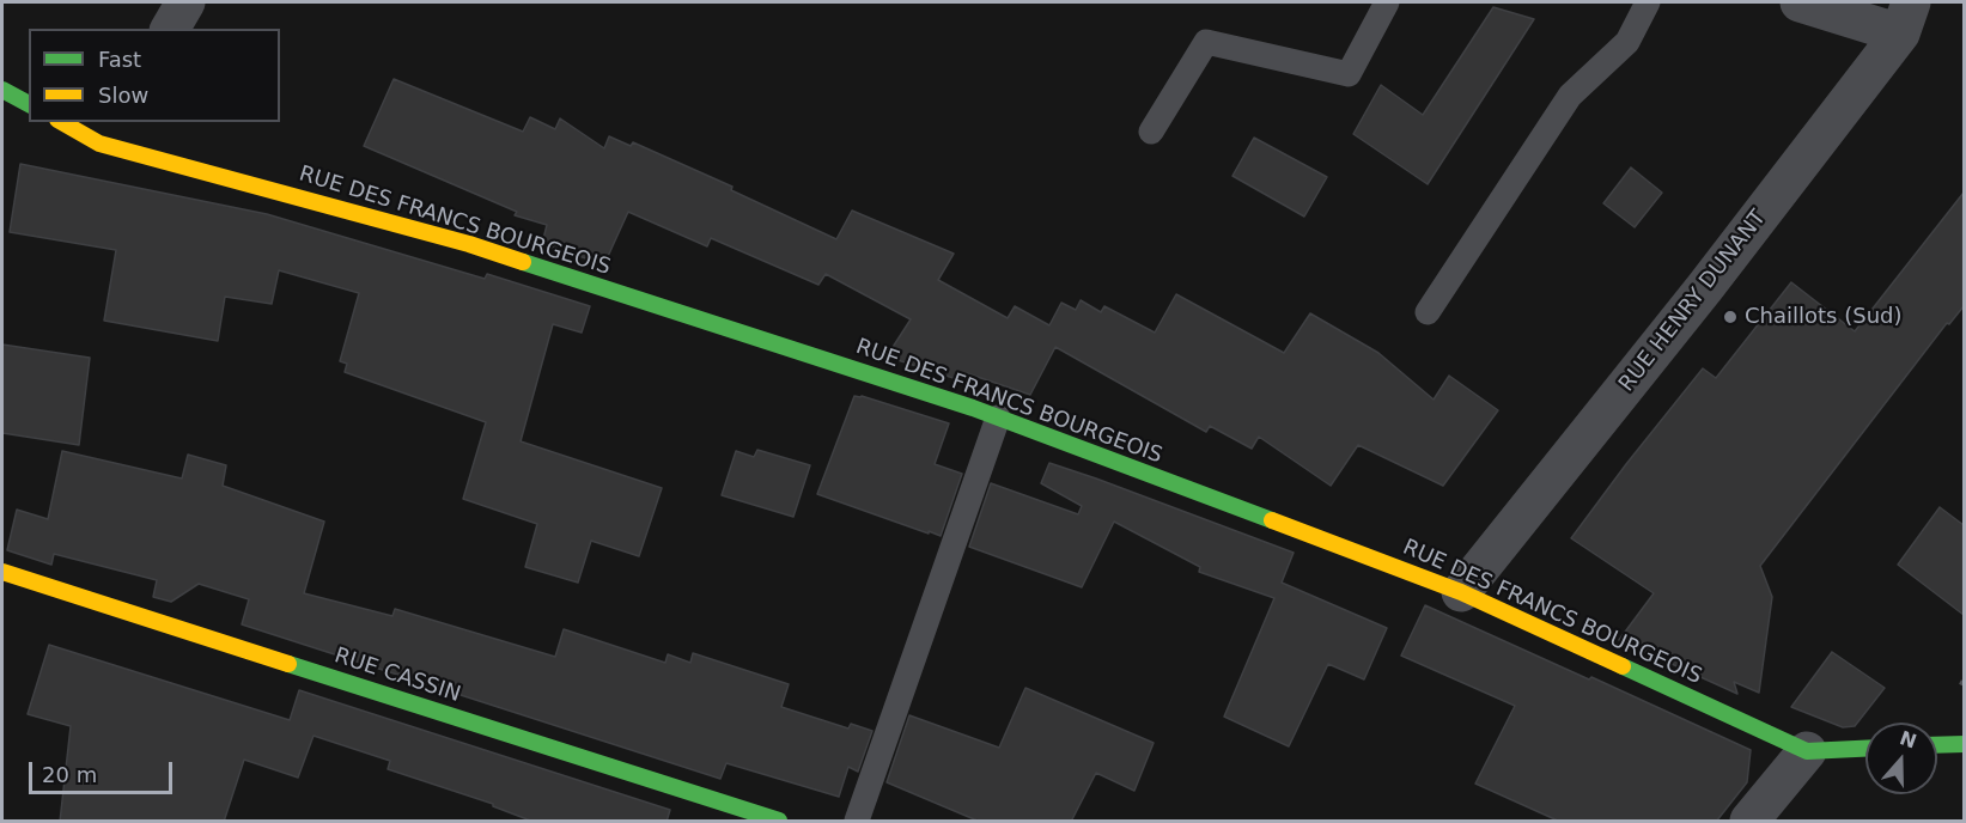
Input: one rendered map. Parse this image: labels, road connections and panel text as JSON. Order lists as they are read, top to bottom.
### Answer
{
  "streets": {
    "street": ["RUE DES FRANCS BOURGEOIS", "RUE HENRY DUNANT", "RUE CASSIN"]
  },
  "crossings": [
    ["RUE DES FRANCS BOURGEOIS", "RUE HENRY DUNANT"]
  ],
  "places": ["Chaillots (Sud)"],
  "legend": ["Fast", "Slow"],
  "scale_bar": "20 m",
  "north": "top"
}
